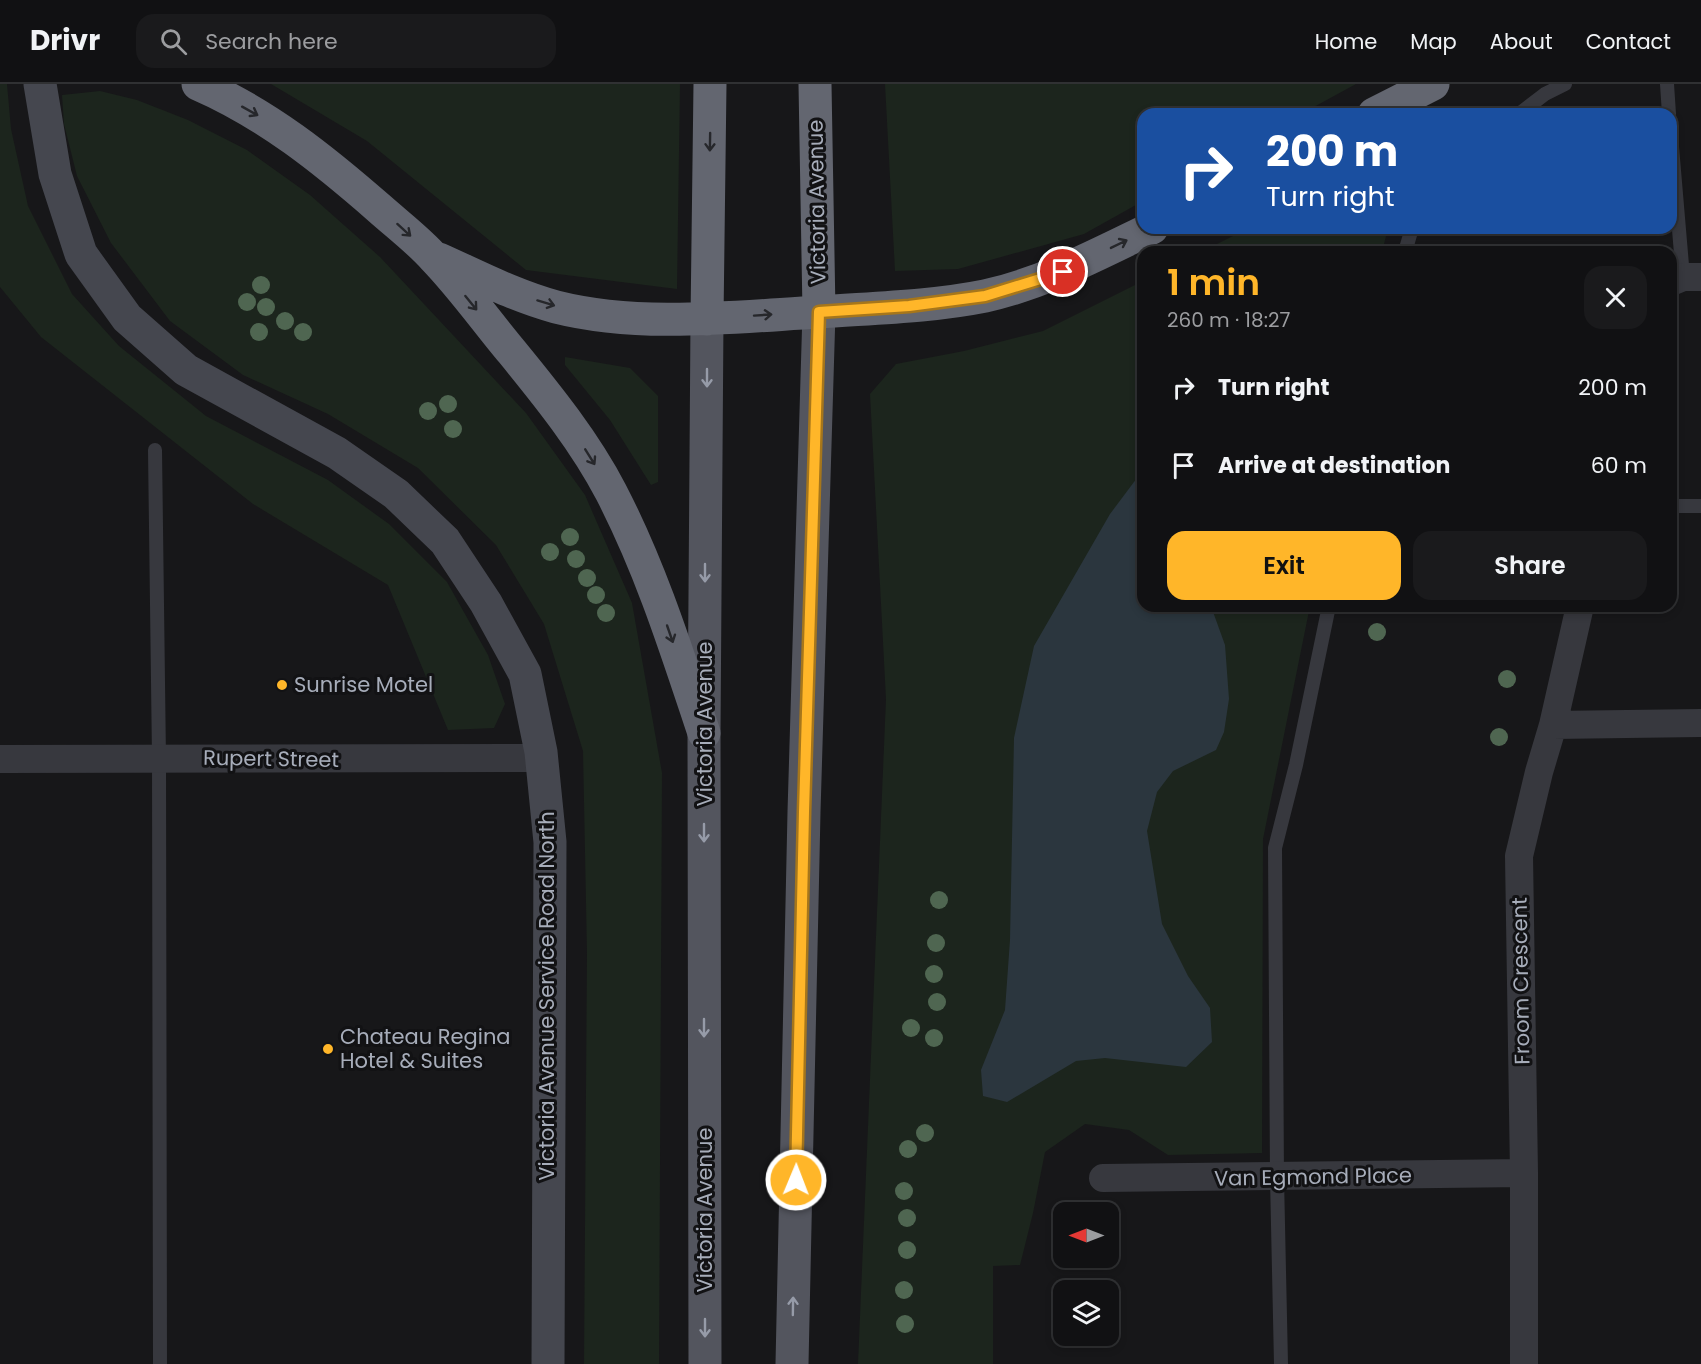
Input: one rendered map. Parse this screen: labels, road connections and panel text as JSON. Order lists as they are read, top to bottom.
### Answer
{
  "streets": {
    "highway": ["Victoria Avenue"],
    "street": [
      "Rupert Street",
      "Froom Crescent",
      "Victoria Avenue Service Road North",
      "Van Egmond Place"
    ]
  },
  "crossings": [
    ["Rupert Street", "Victoria Avenue Service Road North"],
    ["Froom Crescent", "Van Egmond Place"]
  ],
  "places": ["Sunrise Motel", "Chateau Regina Hotel & Suites"],
  "north": "left",
  "page": {
    "header": "Drivr",
    "search": "Search here",
    "nav": [
      "Home",
      "Map",
      "About",
      "Contact"
    ],
    "turn": ["200 m", "Turn right"],
    "heading": ["1 min", "260 m · 18:27"],
    "list": [
      {
        "name": "Turn right",
        "value": "200 m"
      },
      {
        "name": "Arrive at destination",
        "value": "60 m"
      }
    ],
    "buttons": ["Exit", "Share"]
  }
}
